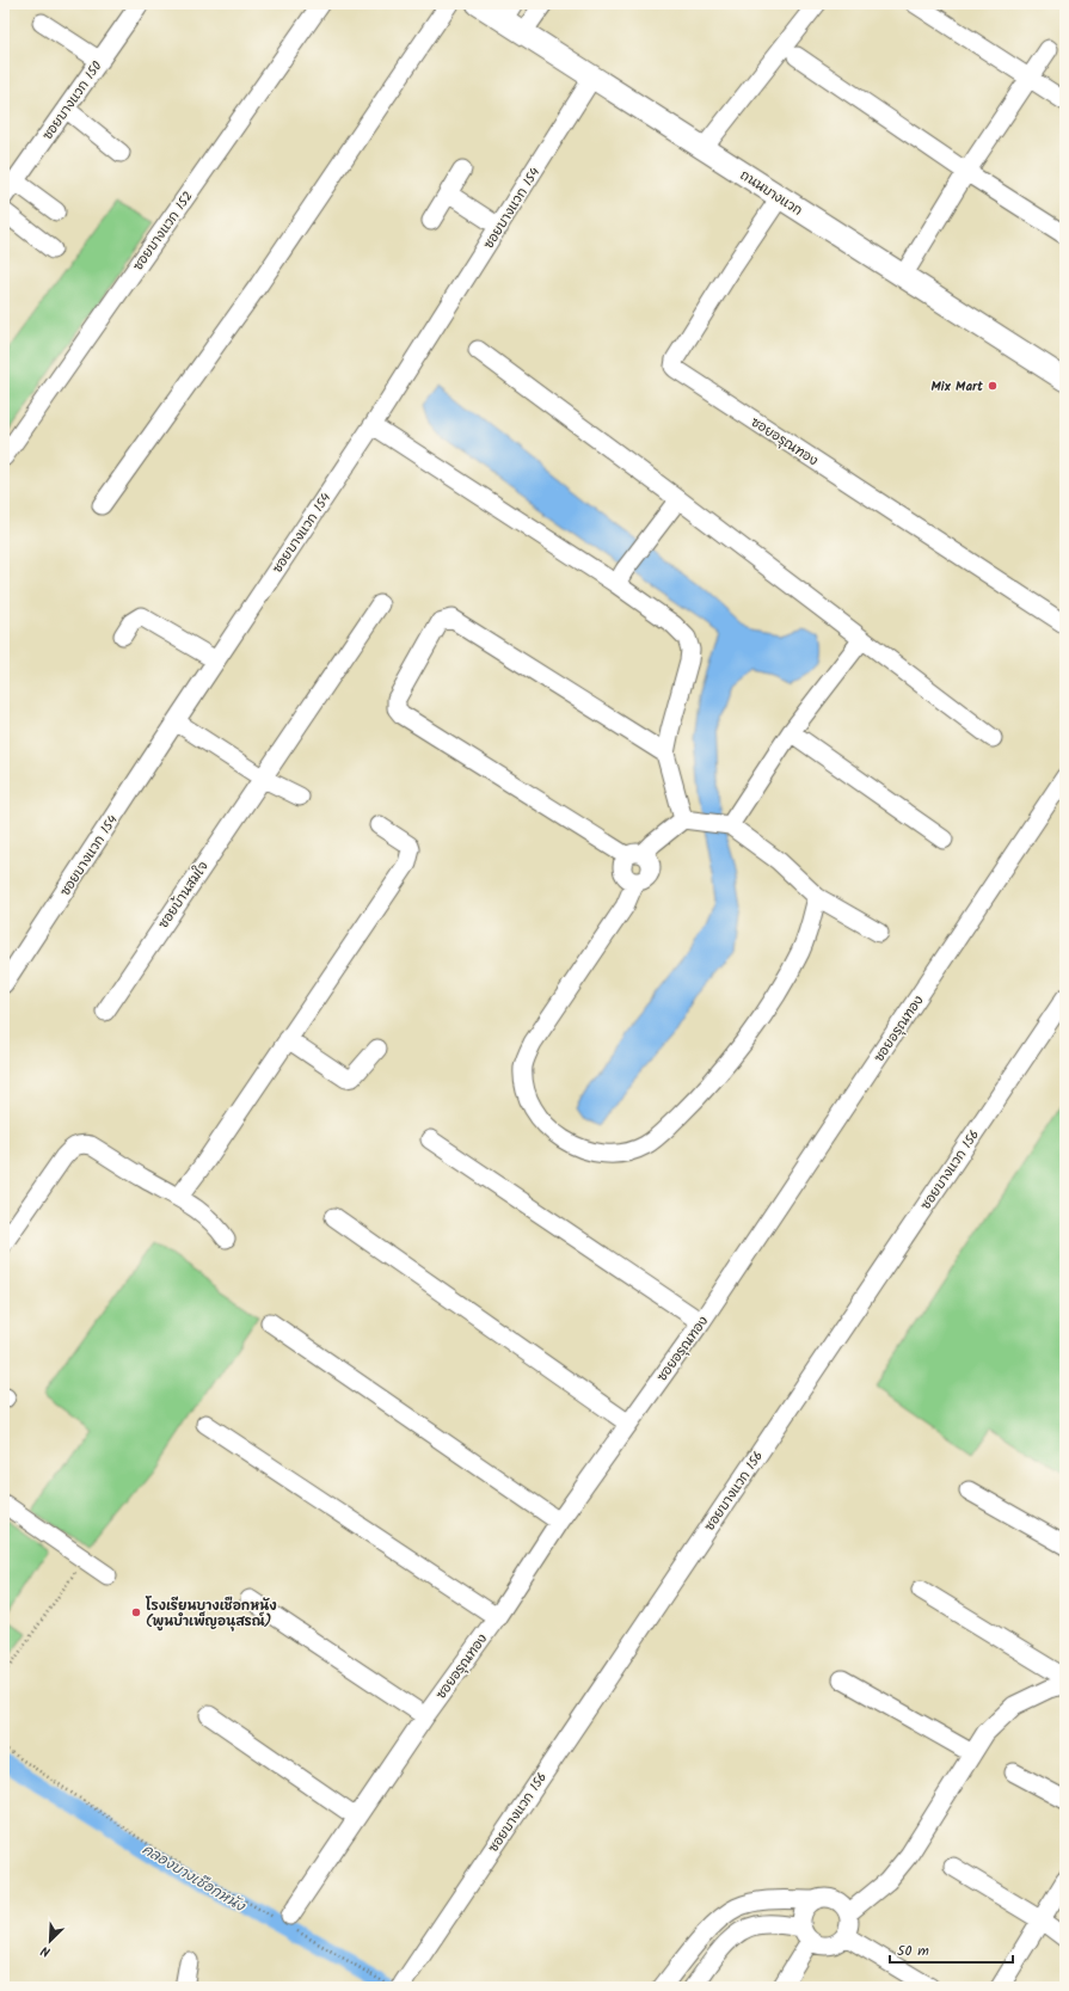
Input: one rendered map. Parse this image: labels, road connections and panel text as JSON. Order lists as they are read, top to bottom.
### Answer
{
  "streets": {
    "main road": ["ถนนบางแวก"],
    "street": [
      "ซอยบางแวก 150",
      "ซอยบางแวก 154",
      "ซอยบางแวก 152",
      "ซอยอรุณทอง",
      "ซอยบ้านสมใจ",
      "ซอยบางแวก 156"
    ]
  },
  "crossings": [
    ["ถนนบางแวก", "ซอยบางแวก 154"],
    ["ถนนบางแวก", "ซอยอรุณทอง"]
  ],
  "water": ["คลองบางเชือกหนัง"],
  "places": ["Mix Mart", "โรงเรียนบางเชือกหนัง (พูนบำเพ็ญอนุสรณ์)"],
  "scale_bar": "50 m",
  "north": "bottom left"
}
